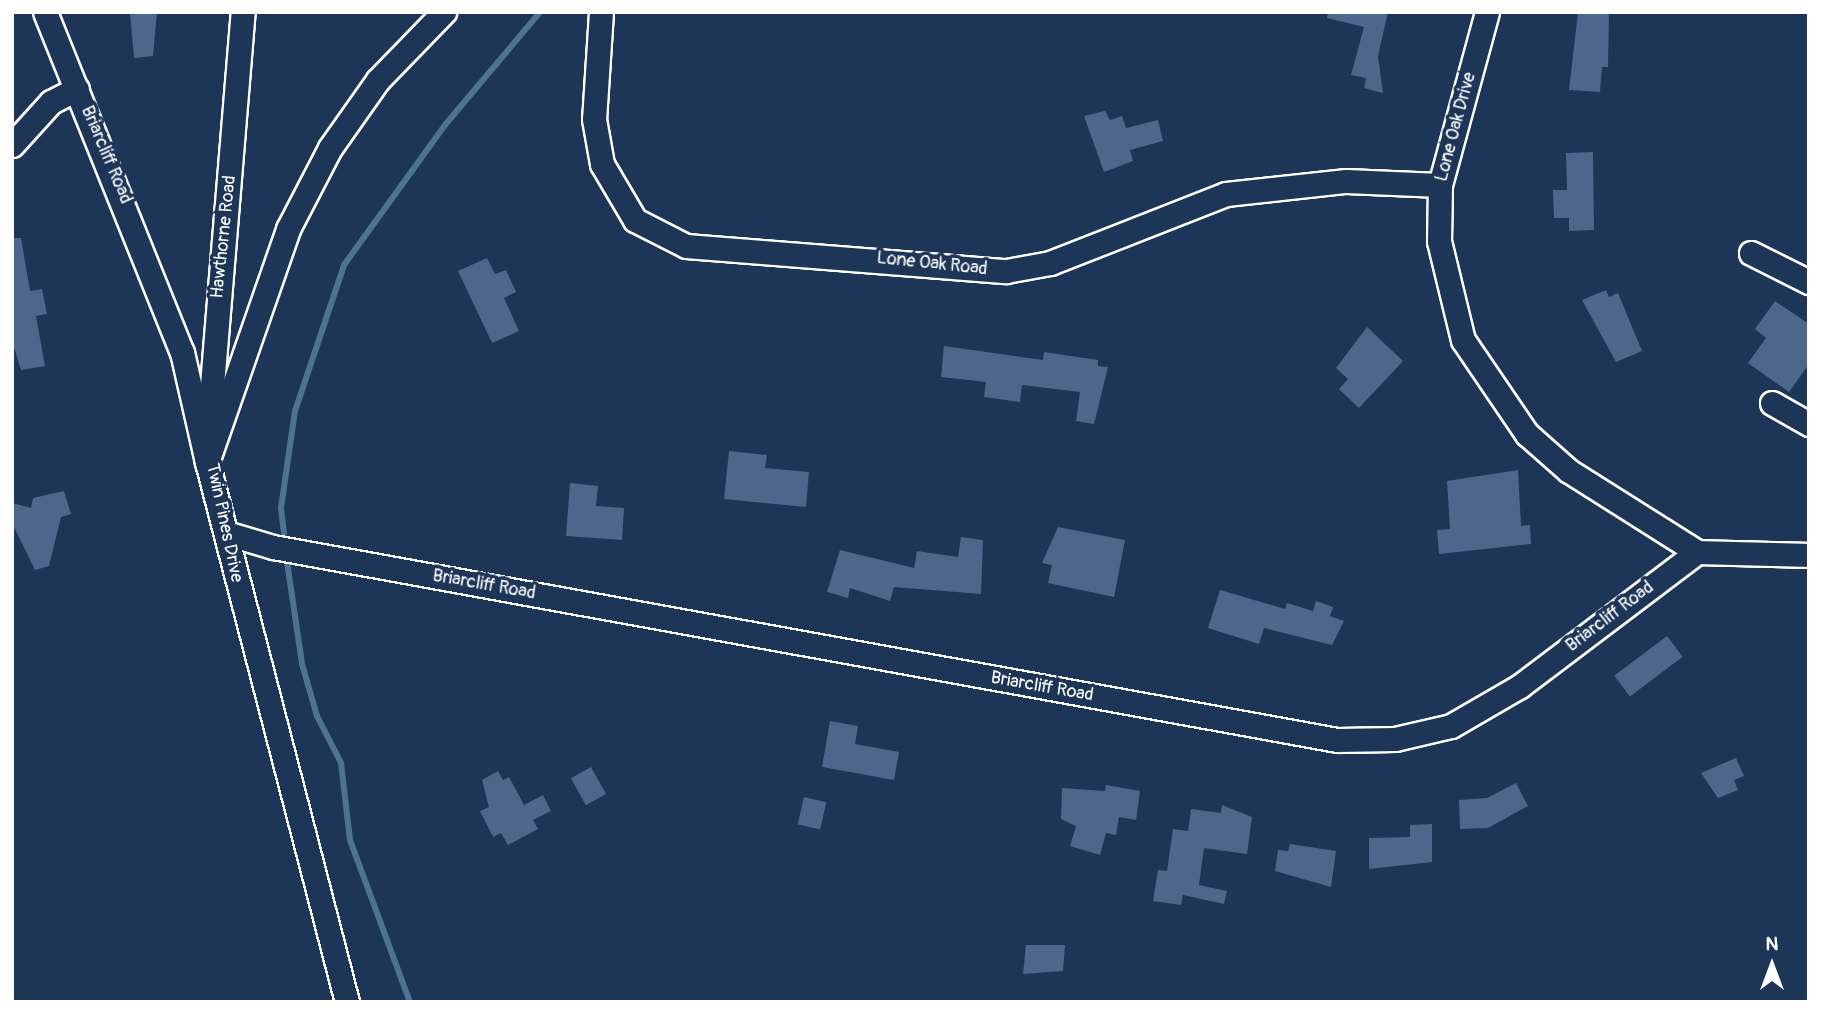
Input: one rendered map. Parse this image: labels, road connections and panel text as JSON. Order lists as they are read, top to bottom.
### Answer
{
  "streets": {
    "street": [
      "Lone Oak Drive",
      "Briarcliff Road",
      "Hawthorne Road",
      "Lone Oak Road",
      "Twin Pines Drive"
    ]
  },
  "crossings": [
    ["Lone Oak Drive", "Briarcliff Road"],
    ["Lone Oak Drive", "Lone Oak Road"],
    ["Briarcliff Road", "Hawthorne Road"],
    ["Briarcliff Road", "Twin Pines Drive"],
    ["Hawthorne Road", "Twin Pines Drive"]
  ],
  "north": "top"
}
